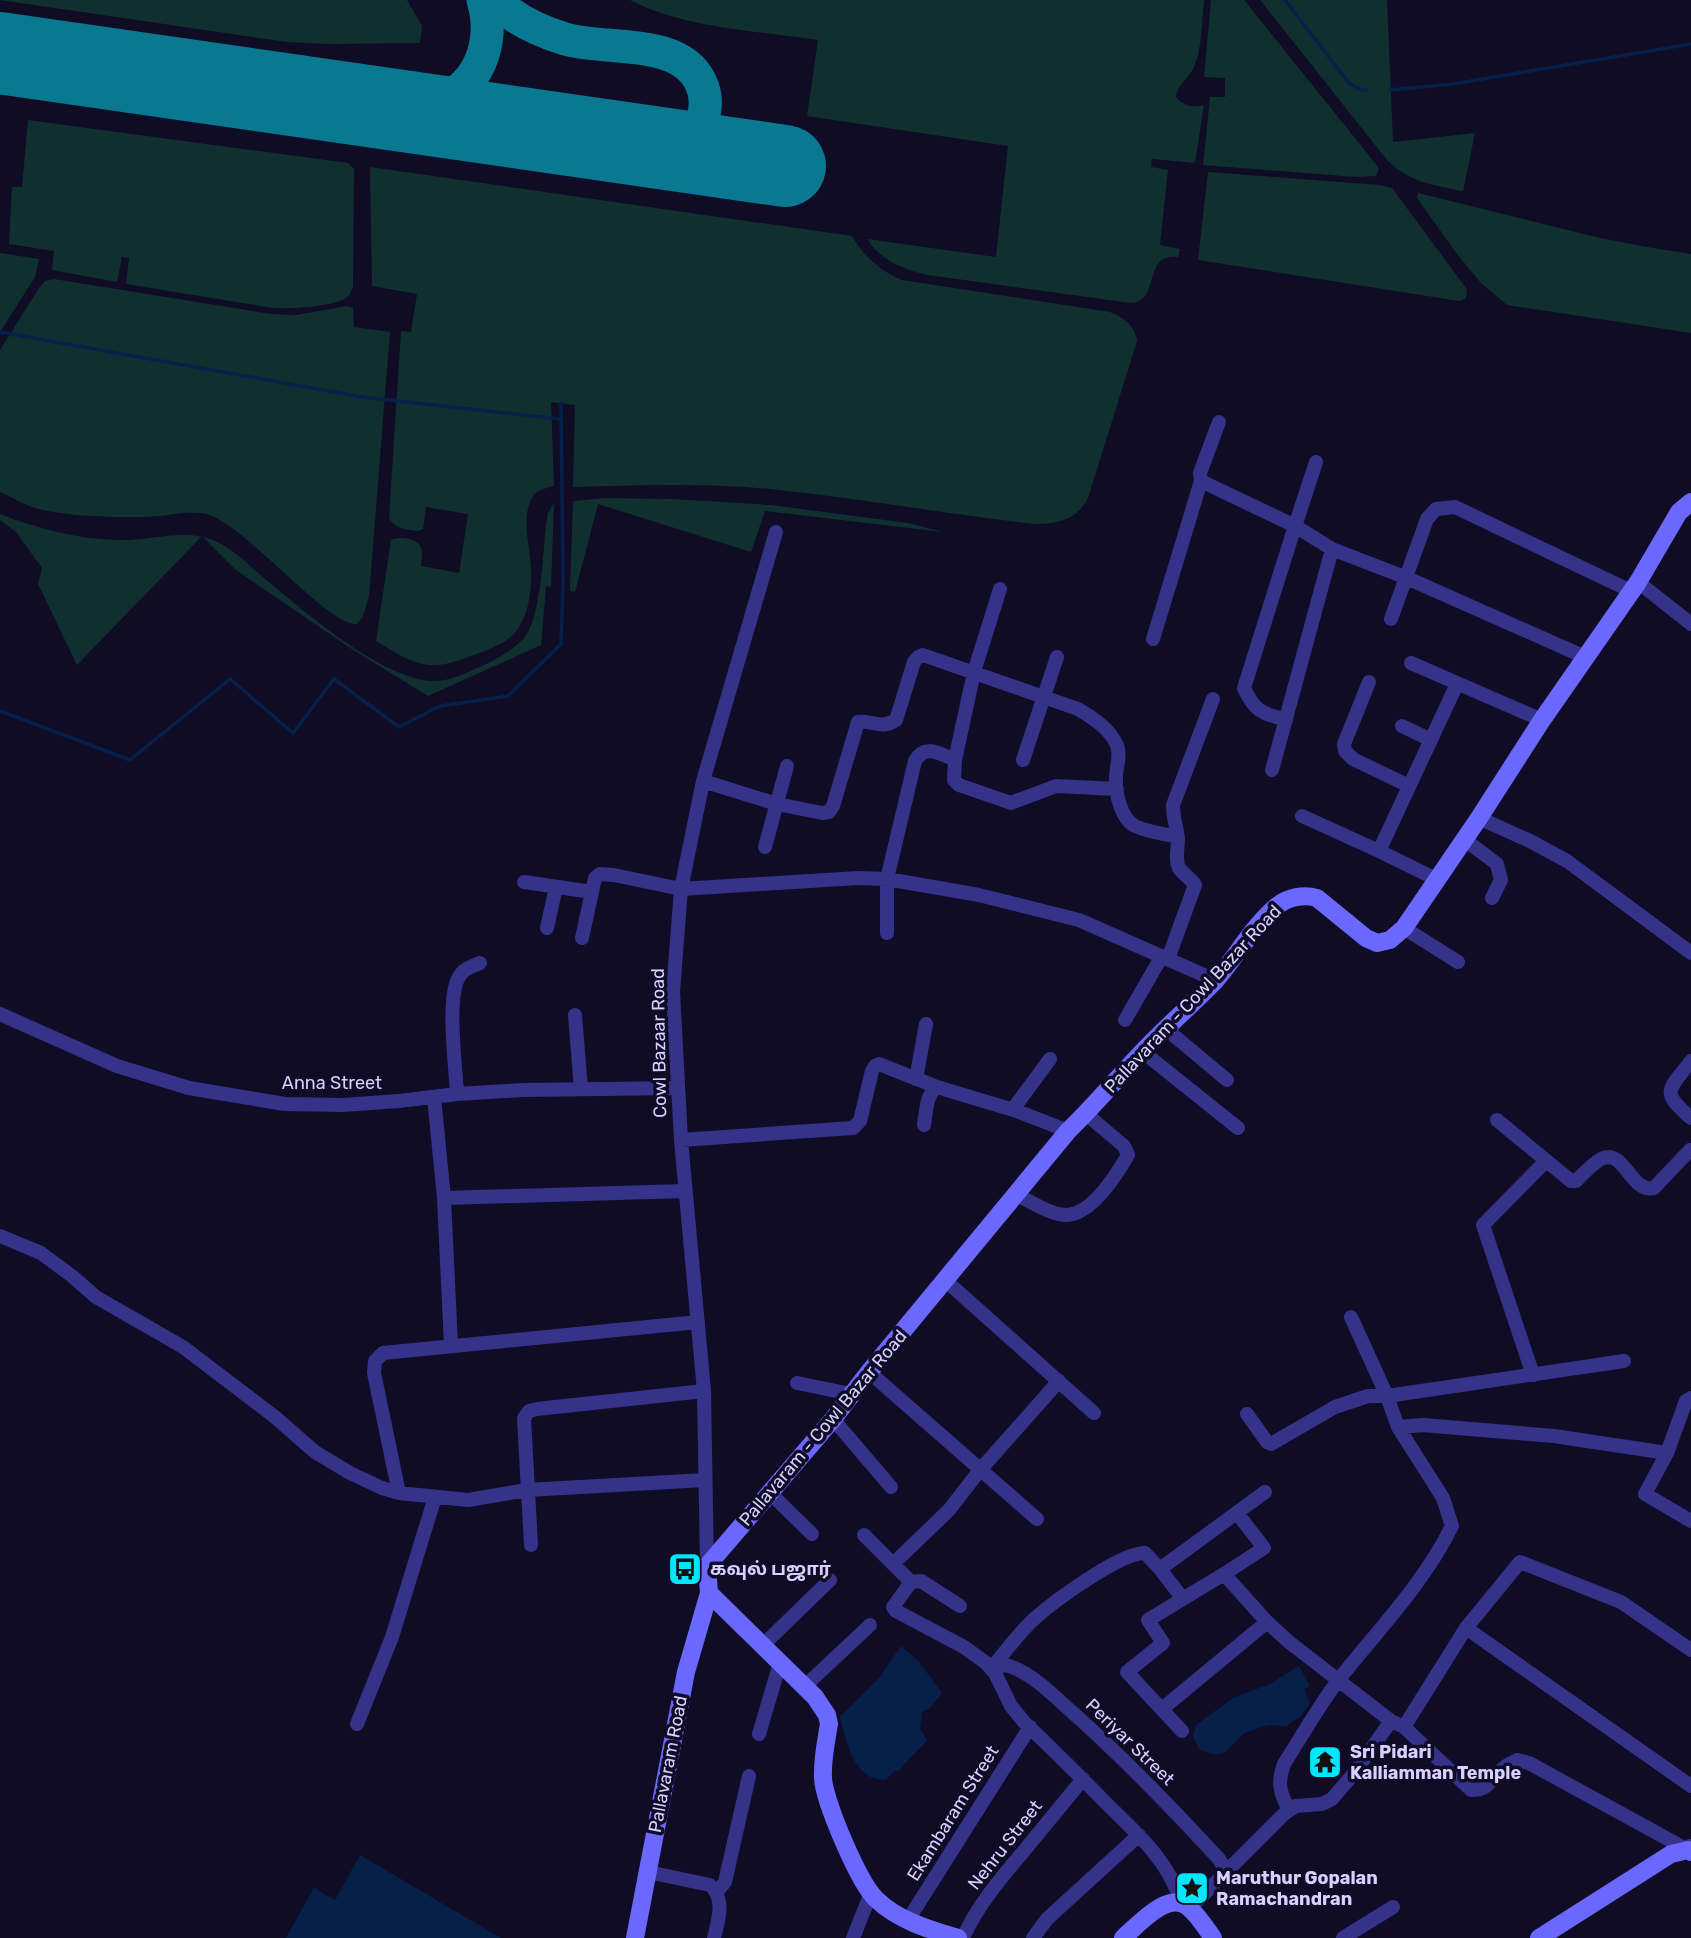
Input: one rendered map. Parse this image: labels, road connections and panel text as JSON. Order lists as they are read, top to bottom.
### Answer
{
  "streets": {
    "street": [
      "Pallavaram - Cowl Bazar Road",
      "Cowl Bazaar Road",
      "Anna Street",
      "Periyar Street",
      "Pallavaram Road",
      "Ekambaram Street",
      "Nehru Street"
    ]
  },
  "crossings": [
    ["Pallavaram - Cowl Bazar Road", "Cowl Bazaar Road"],
    ["Cowl Bazaar Road", "Anna Street"]
  ],
  "places": {
    "bus stop": ["கவுல் பஜார்"],
    "temple": ["Sri Pidari Kalliamman Temple"],
    "place": ["Maruthur Gopalan Ramachandran"]
  }
}
